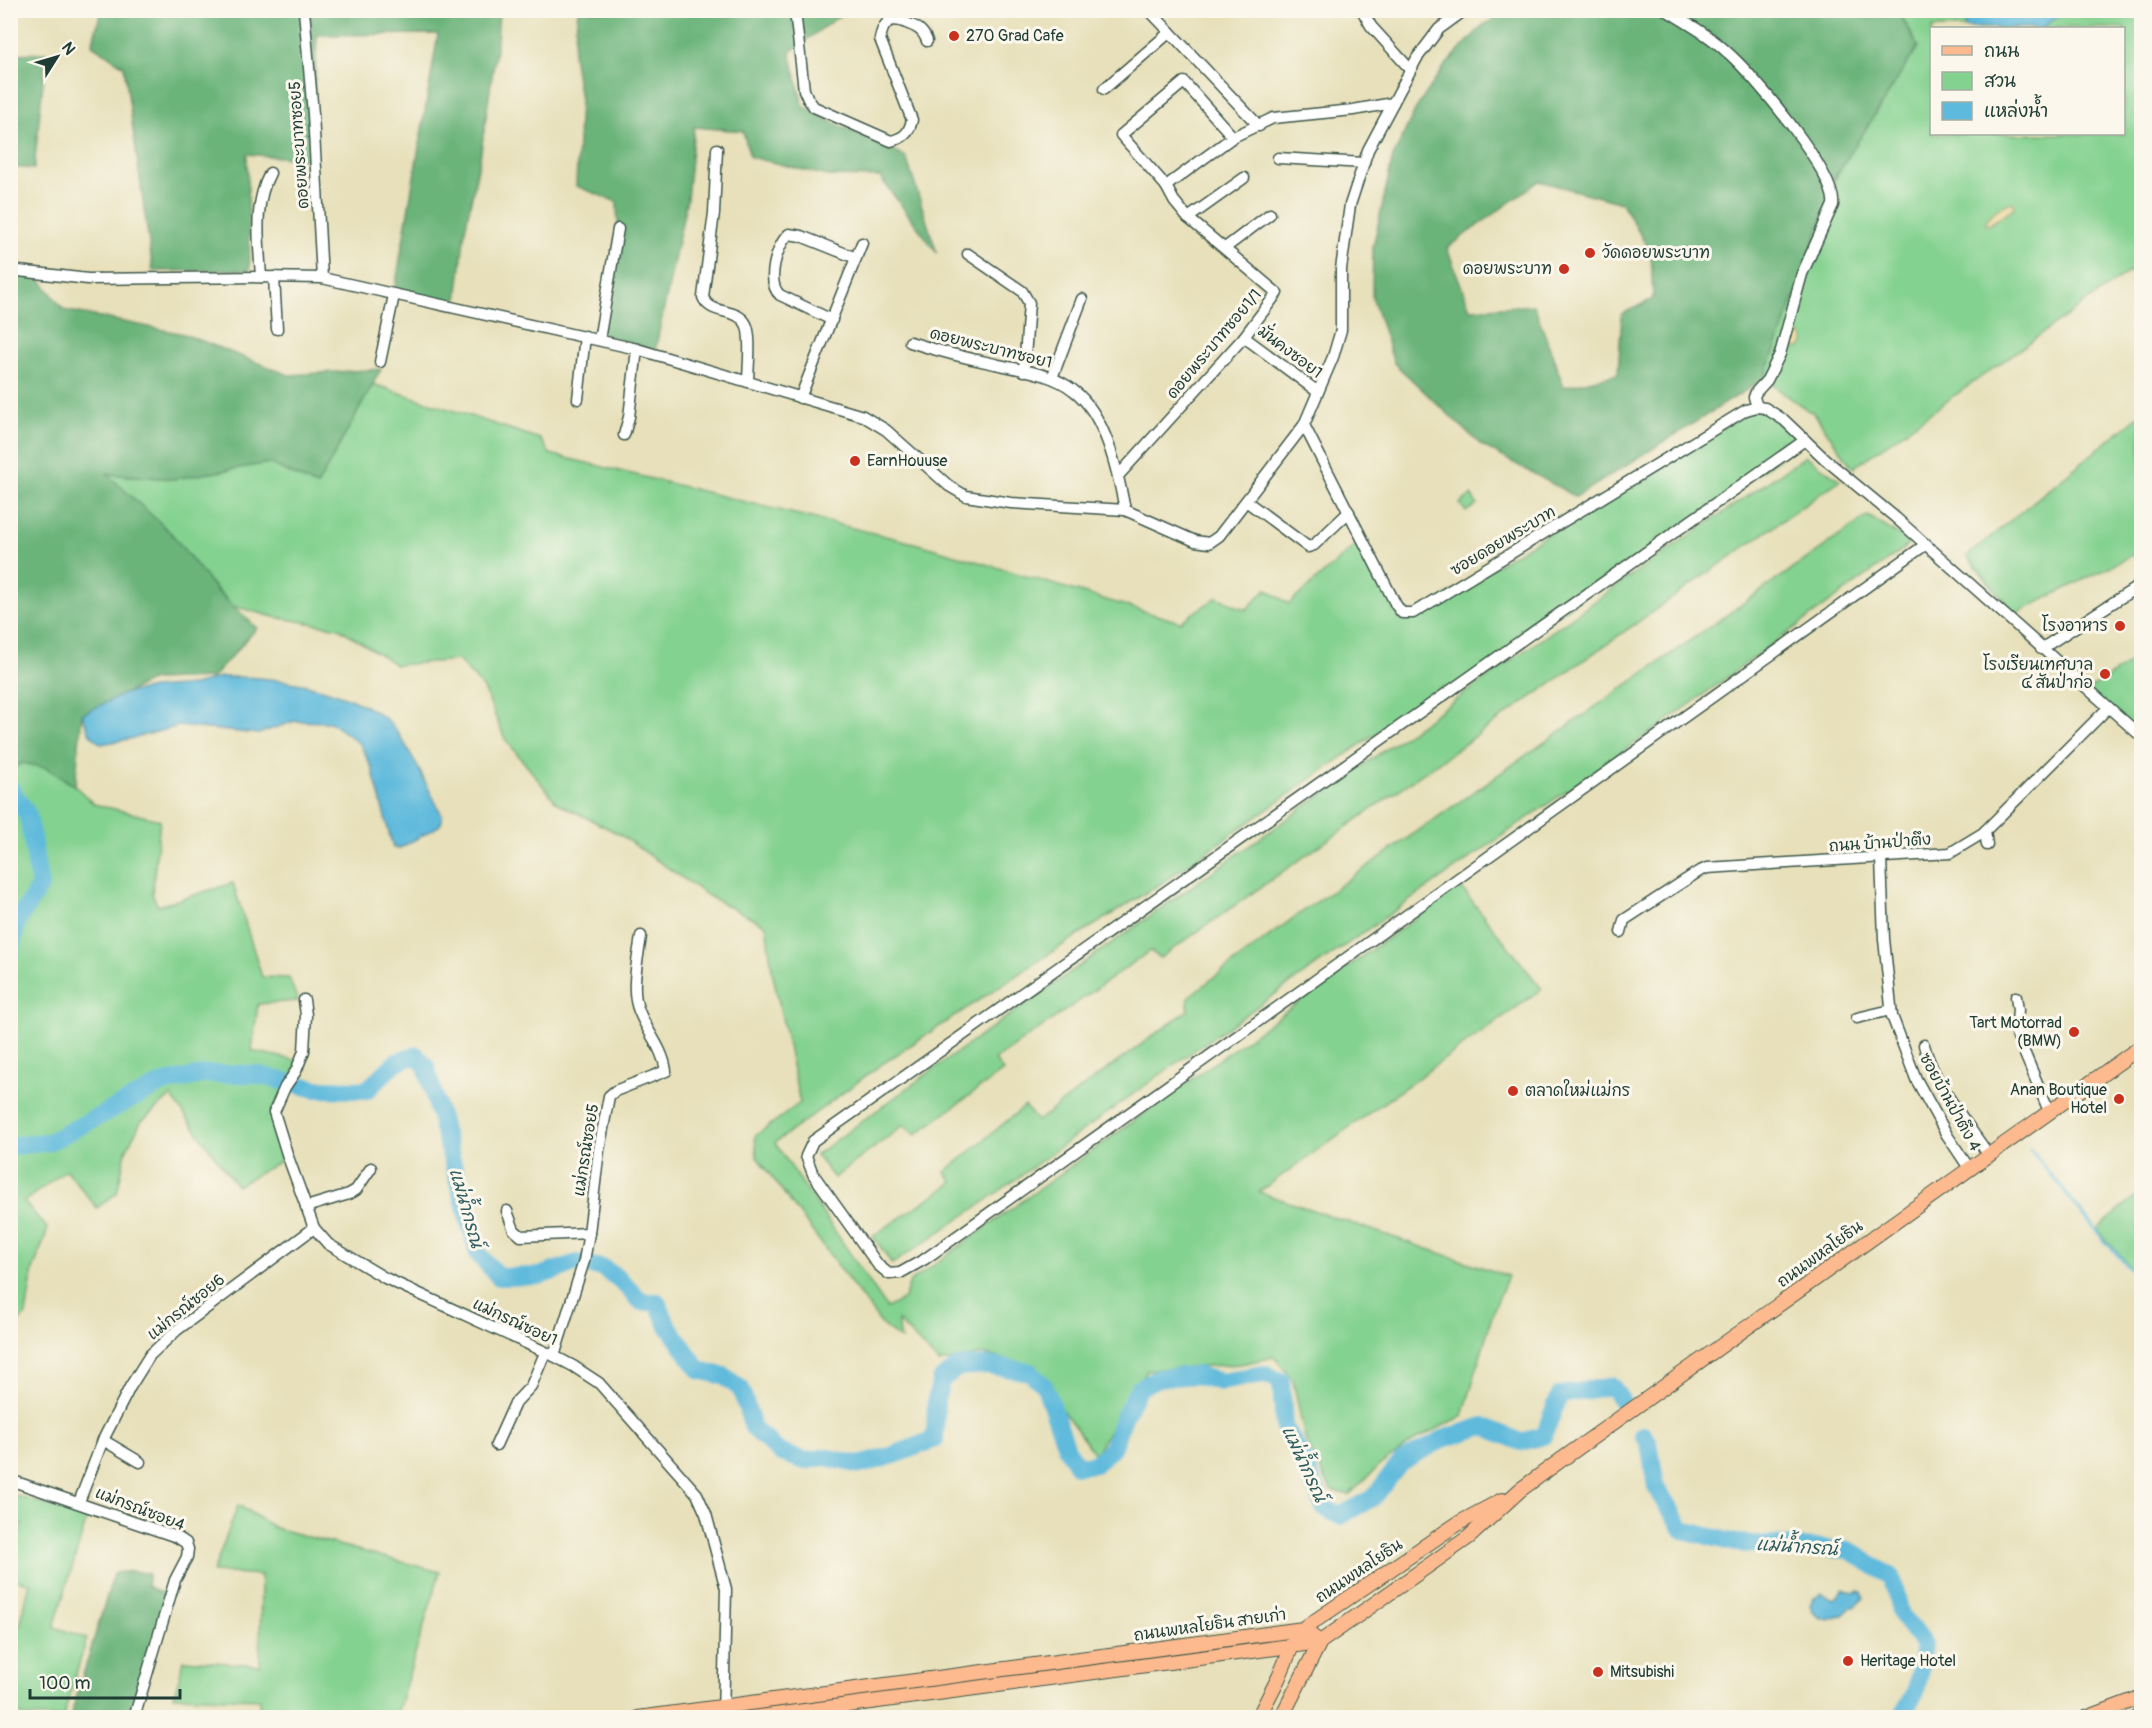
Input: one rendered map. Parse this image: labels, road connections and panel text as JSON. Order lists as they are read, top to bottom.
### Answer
{
  "streets": {
    "main road": ["ถนนพหลโยธิน", "ถนนพหลโยธิน สายเก่า"],
    "street": [
      "ดอยพระบาทซอย5",
      "ดอยพระบาทซอย1/1",
      "ดอยพระบาทซอย1",
      "มั่นคงซอย1",
      "ซอยดอยพระบาท",
      "ถนน บ้านป่าตึง",
      "ซอยบ้านป่าตึง 4",
      "แม่กรณ์ซอย5",
      "แม่กรณ์ซอย6",
      "แม่กรณ์ซอย1",
      "แม่กรณ์ซอย4"
    ]
  },
  "crossings": [
    ["ดอยพระบาทซอย1/1", "ดอยพระบาทซอย1"],
    ["ดอยพระบาทซอย1/1", "มั่นคงซอย1"],
    ["ถนน บ้านป่าตึง", "ซอยบ้านป่าตึง 4"],
    ["ซอยบ้านป่าตึง 4", "ถนนพหลโยธิน"],
    ["ถนนพหลโยธิน", "ถนนพหลโยธิน สายเก่า"],
    ["แม่กรณ์ซอย6", "แม่กรณ์ซอย1"],
    ["แม่กรณ์ซอย6", "แม่กรณ์ซอย4"],
    ["แม่กรณ์ซอย1", "ถนนพหลโยธิน สายเก่า"]
  ],
  "water": ["แม่น้ำกรณ์"],
  "places": [
    "270 Grad Cafe",
    "วัดดอยพระบาท",
    "ดอยพระบาท",
    "EarnHouuse",
    "โรงอาหาร",
    "โรงเรียนเทศบาล ๔ สันป่าก่อ",
    "Tart Motorrad (BMW)",
    "ตลาดใหม่แม่กร",
    "Anan Boutique Hotel",
    "Heritage Hotel",
    "Mitsubishi"
  ],
  "legend": ["ถนน", "สวน", "แหล่งน้ำ"],
  "scale_bar": "100 m",
  "north": "top right"
}
